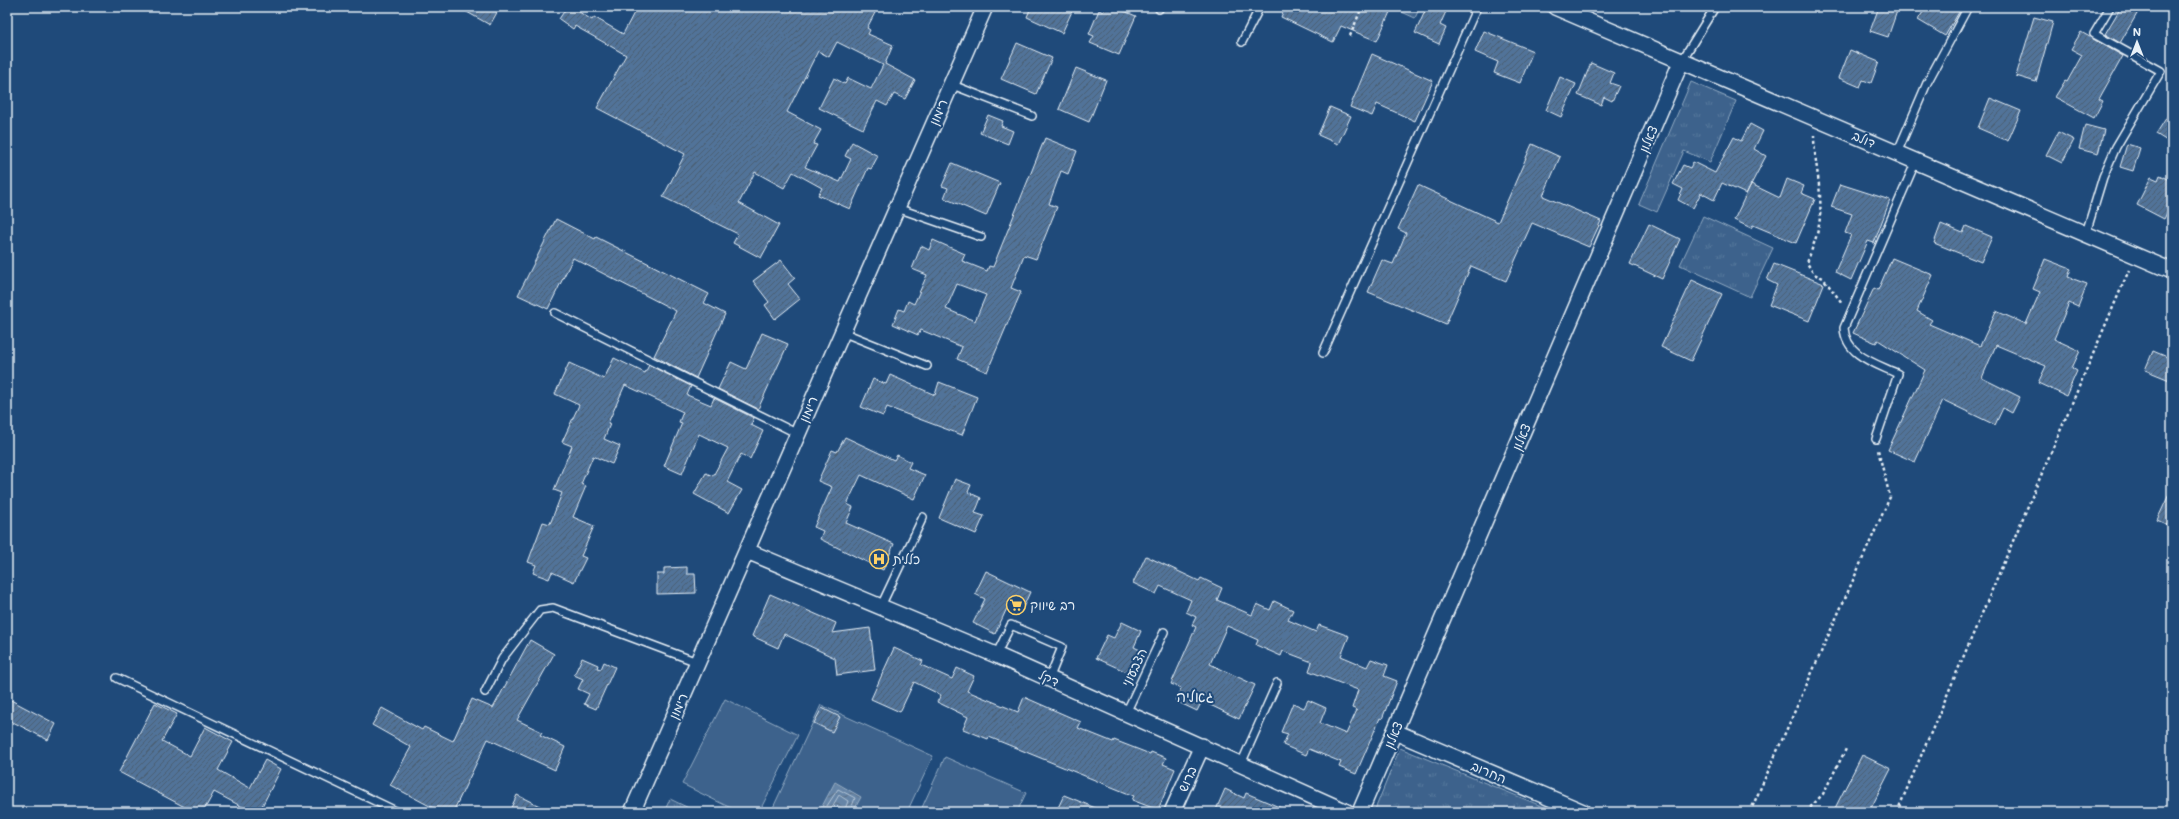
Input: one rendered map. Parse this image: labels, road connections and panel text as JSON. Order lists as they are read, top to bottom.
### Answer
{
  "streets": {
    "street": [
      "רימון",
      "צאלון",
      "דולב",
      "דקל",
      "החרוב",
      "ברוש"
    ],
    "lane": ["הצבעוני"]
  },
  "crossings": [
    ["רימון", "דקל"],
    ["צאלון", "דולב"],
    ["צאלון", "החרוב"],
    ["הצבעוני", "דקל"],
    ["דקל", "ברוש"]
  ],
  "districts": ["גאליה"],
  "places": {
    "hospital": ["כללית"],
    "supermarket": ["רב שיווק"]
  },
  "north": "top"
}
